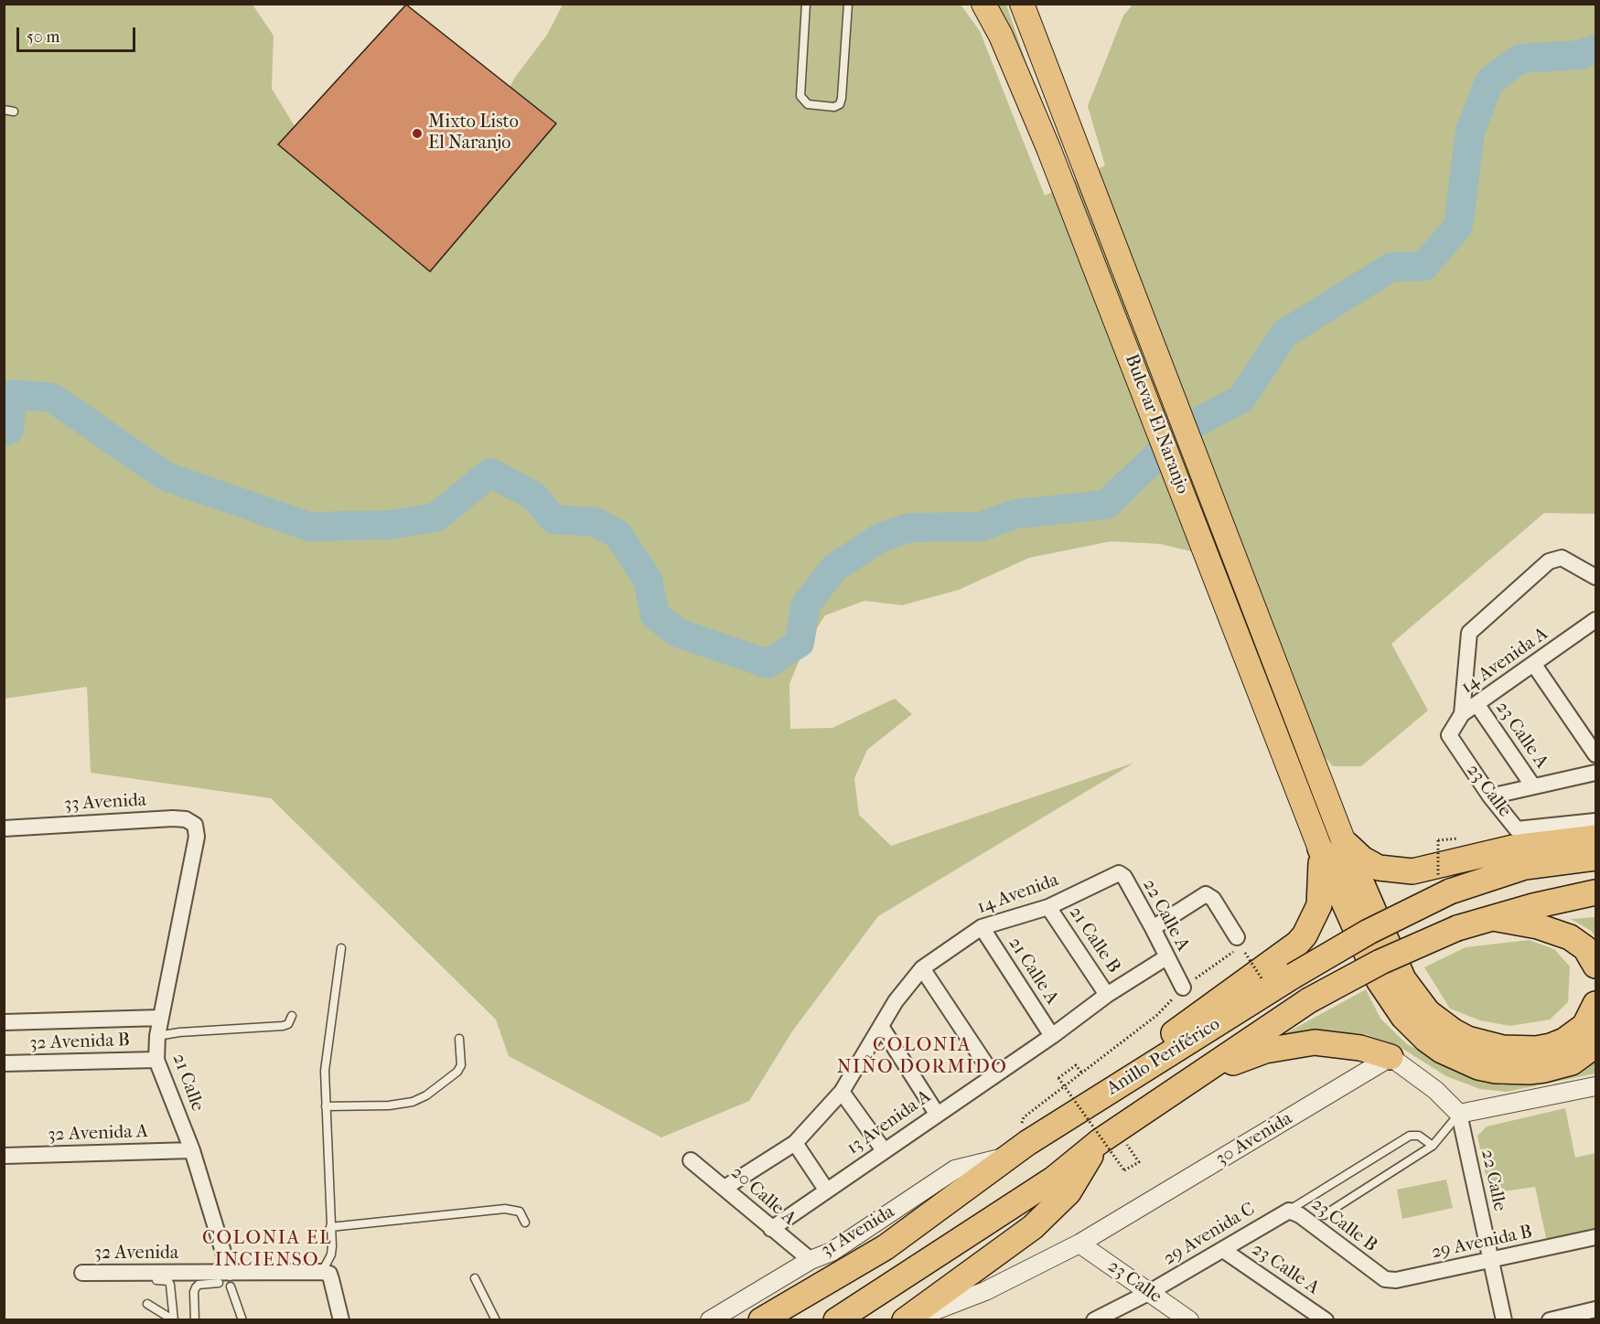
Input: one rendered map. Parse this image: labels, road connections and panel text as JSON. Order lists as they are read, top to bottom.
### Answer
{
  "streets": {
    "highway": ["Anillo Periférico"],
    "main road": ["Bulevar El Naranjo"],
    "street": [
      "14 Avenida A",
      "23 Calle A",
      "23 Calle",
      "33 Avenida",
      "14 Avenida",
      "22 Calle A",
      "21 Calle B",
      "21 Calle A",
      "32 Avenida B",
      "21 Calle",
      "13 Avenida A",
      "32 Avenida A",
      "30 Avenida",
      "22 Calle",
      "20 Calle A",
      "23 Calle B",
      "31 Avenida",
      "29 Avenida C",
      "29 Avenida B",
      "32 Avenida"
    ]
  },
  "crossings": [
    ["14 Avenida A", "23 Calle A"],
    ["14 Avenida A", "23 Calle"],
    ["23 Calle A", "29 Avenida C"],
    ["23 Calle", "30 Avenida"],
    ["23 Calle", "29 Avenida C"],
    ["33 Avenida", "21 Calle"],
    ["14 Avenida", "22 Calle A"],
    ["14 Avenida", "21 Calle B"],
    ["14 Avenida", "21 Calle A"],
    ["14 Avenida", "20 Calle A"],
    ["22 Calle A", "13 Avenida A"],
    ["21 Calle B", "13 Avenida A"],
    ["21 Calle A", "13 Avenida A"],
    ["32 Avenida B", "21 Calle"],
    ["Anillo Periférico", "31 Avenida"],
    ["21 Calle", "32 Avenida A"],
    ["21 Calle", "32 Avenida"],
    ["13 Avenida A", "20 Calle A"],
    ["22 Calle", "29 Avenida B"],
    ["20 Calle A", "31 Avenida"],
    ["23 Calle B", "29 Avenida C"],
    ["23 Calle B", "29 Avenida B"]
  ],
  "districts": ["COLONIA NIÑO DORMIDO", "COLONIA EL INCIENSO"],
  "places": ["Mixto Listo El Naranjo"],
  "scale_bar": "50 m"
}
